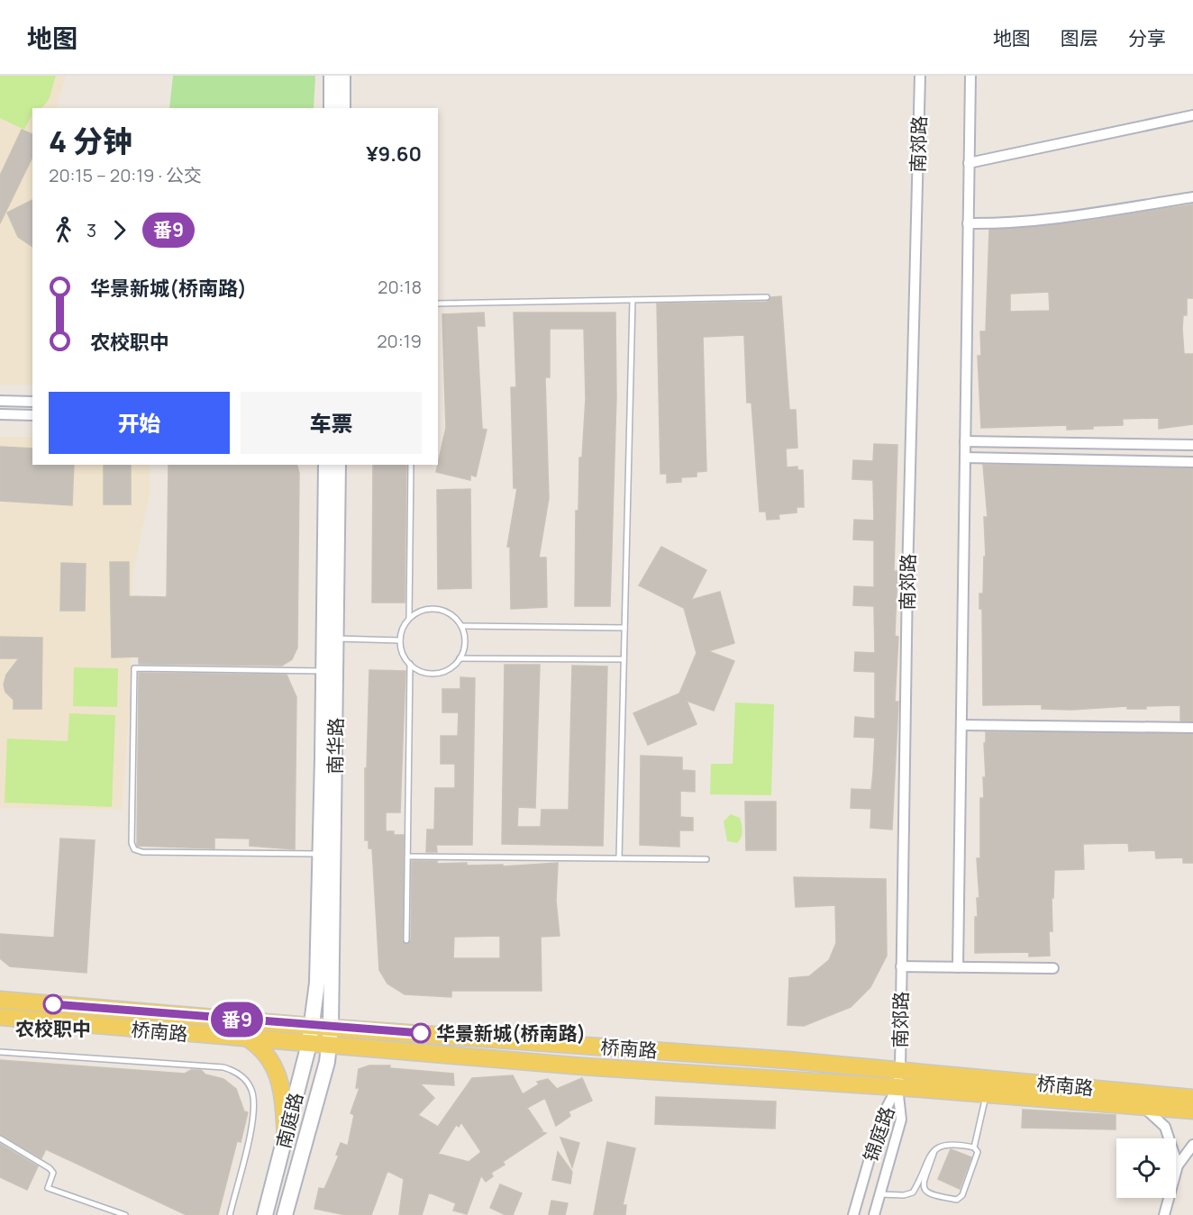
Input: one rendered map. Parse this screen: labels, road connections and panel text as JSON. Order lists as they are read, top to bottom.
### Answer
{
  "streets": {
    "main road": ["桥南路"],
    "street": [
      "南郊路",
      "南华路",
      "南庭路",
      "锦庭路"
    ]
  },
  "crossings": [
    ["南郊路", "桥南路"],
    ["南郊路", "锦庭路"],
    ["南华路", "桥南路"],
    ["南华路", "南庭路"],
    ["桥南路", "南庭路"],
    ["桥南路", "锦庭路"]
  ],
  "places": ["农校职中", "华景新城(桥南路)"],
  "lines": ["bus line 番9"],
  "page": {
    "header": "地图",
    "nav": ["地图", "图层", "分享"],
    "on_map": "番9",
    "heading": ["4 分钟", "20:15 – 20:19 · 公交", "¥9.60"],
    "legs": ["3", "番9"],
    "list": [
      {
        "name": "华景新城(桥南路)",
        "value": "20:18"
      },
      {
        "name": "农校职中",
        "value": "20:19"
      }
    ],
    "buttons": ["开始", "车票"]
  }
}
